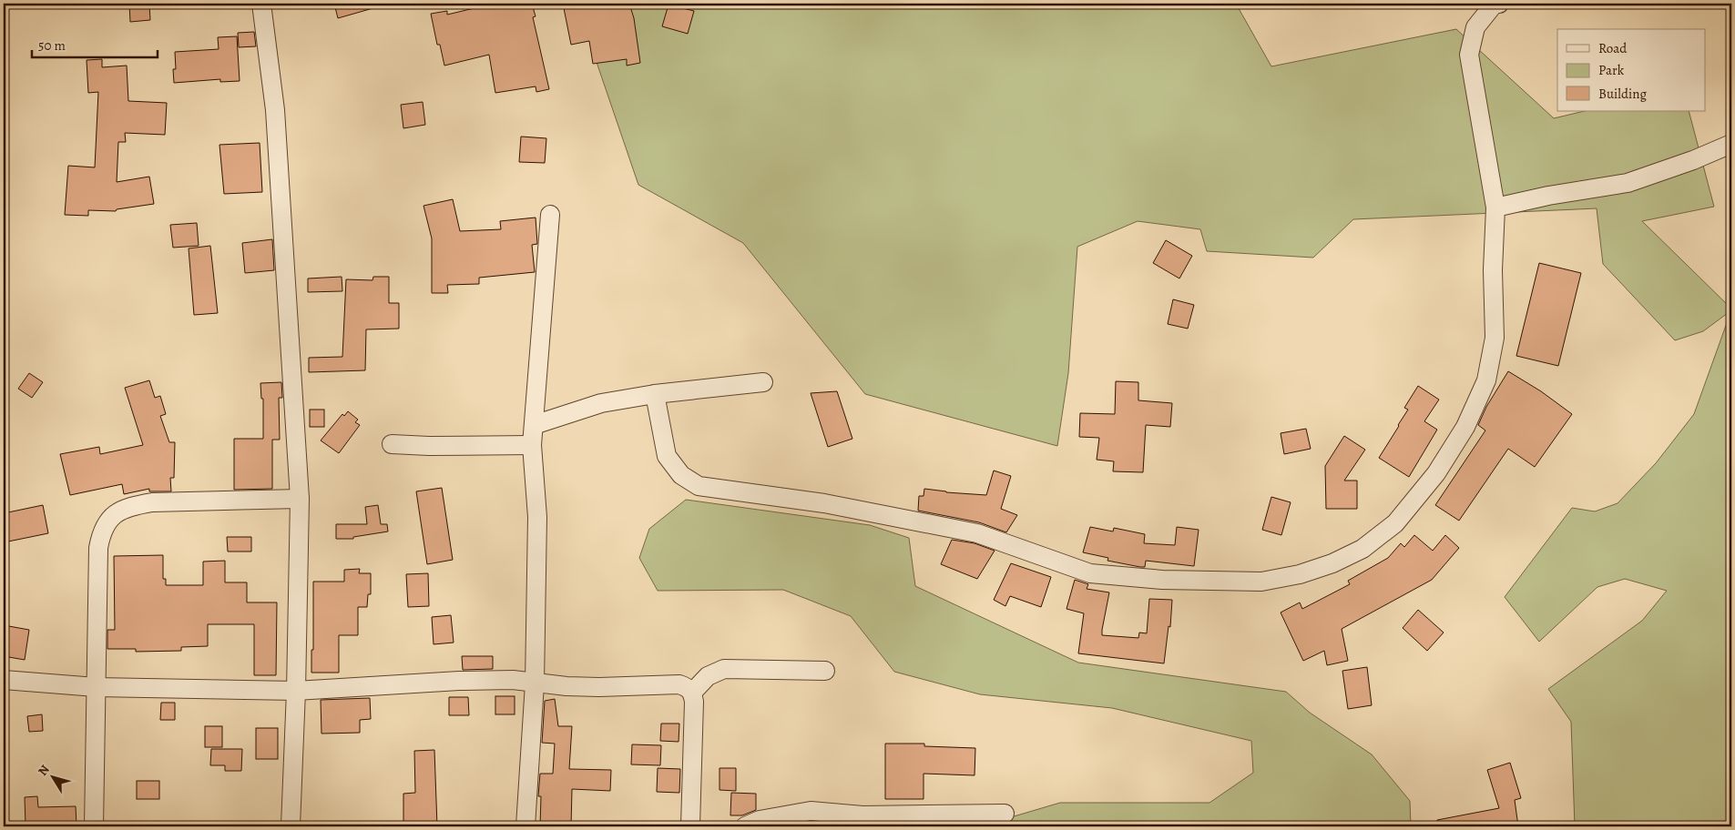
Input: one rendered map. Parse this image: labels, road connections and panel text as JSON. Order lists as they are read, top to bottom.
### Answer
{
  "legend": ["Road", "Park", "Building"],
  "scale_bar": "50 m",
  "north": "top left"
}
